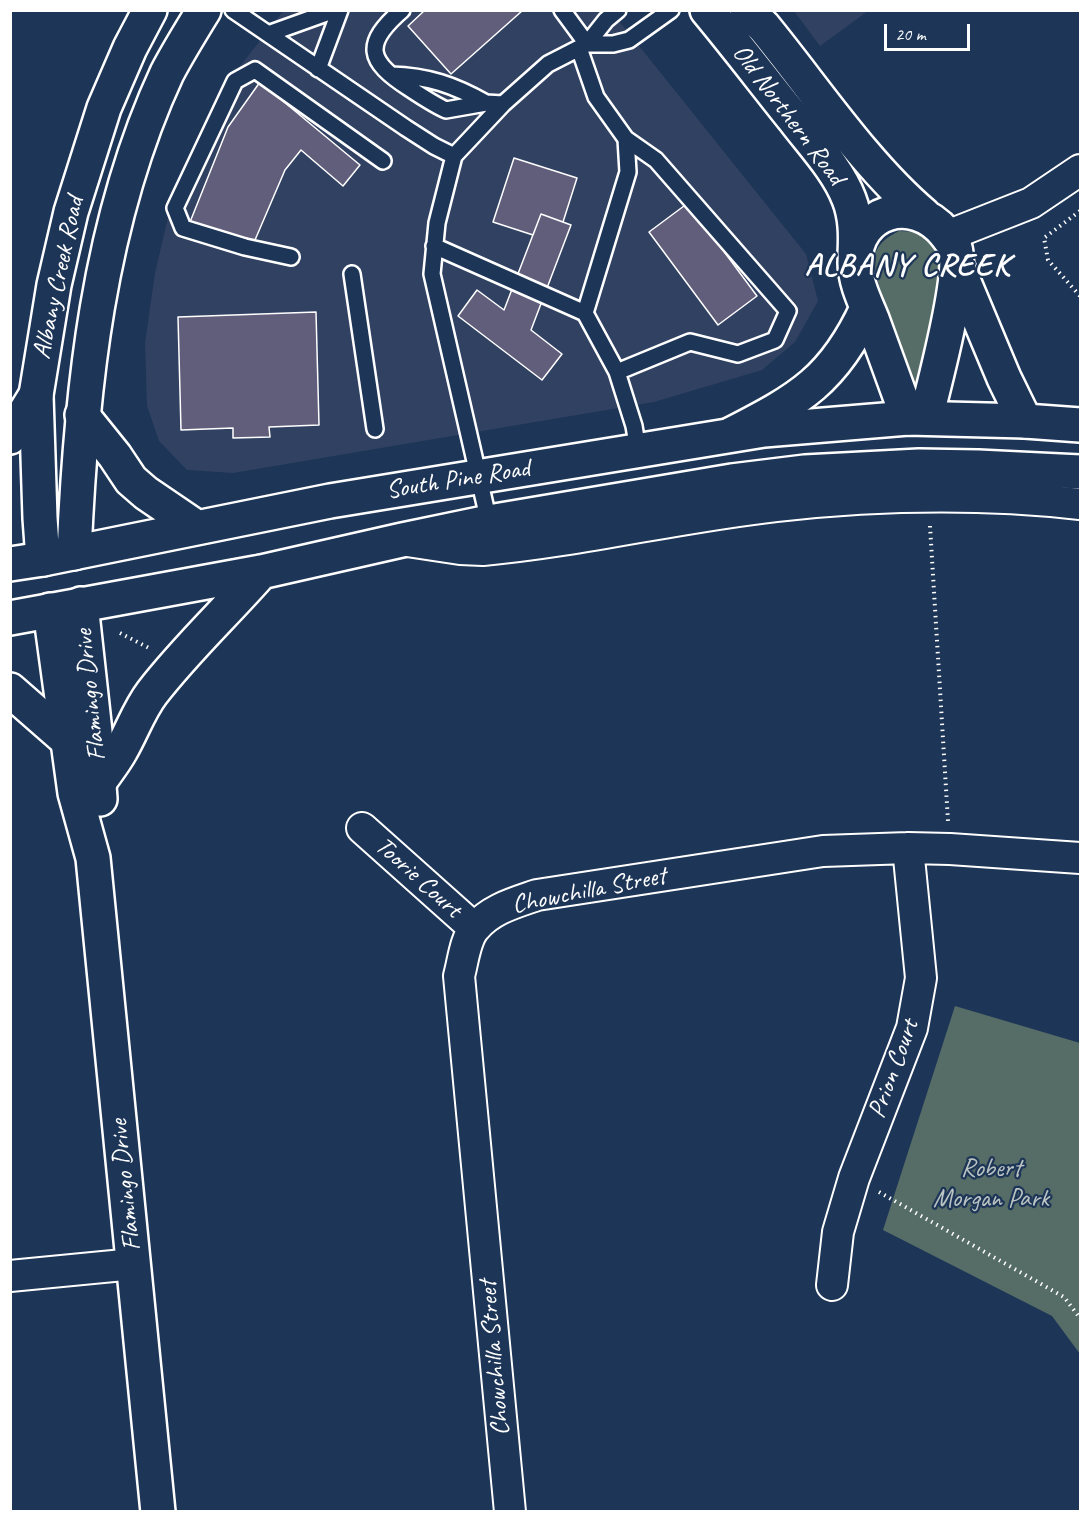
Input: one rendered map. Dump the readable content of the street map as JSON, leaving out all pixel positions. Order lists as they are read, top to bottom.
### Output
{
  "streets": {
    "main road": [
      "Old Northern Road",
      "Albany Creek Road",
      "South Pine Road",
      "Flamingo Drive"
    ],
    "street": ["Toorie Court", "Chowchilla Street", "Prion Court"]
  },
  "crossings": [
    ["Old Northern Road", "South Pine Road"],
    ["Albany Creek Road", "South Pine Road"],
    ["South Pine Road", "Flamingo Drive"],
    ["Toorie Court", "Chowchilla Street"],
    ["Chowchilla Street", "Prion Court"]
  ],
  "districts": ["ALBANY CREEK"],
  "parks": ["Robert Morgan Park"],
  "scale_bar": "20 m"
}
